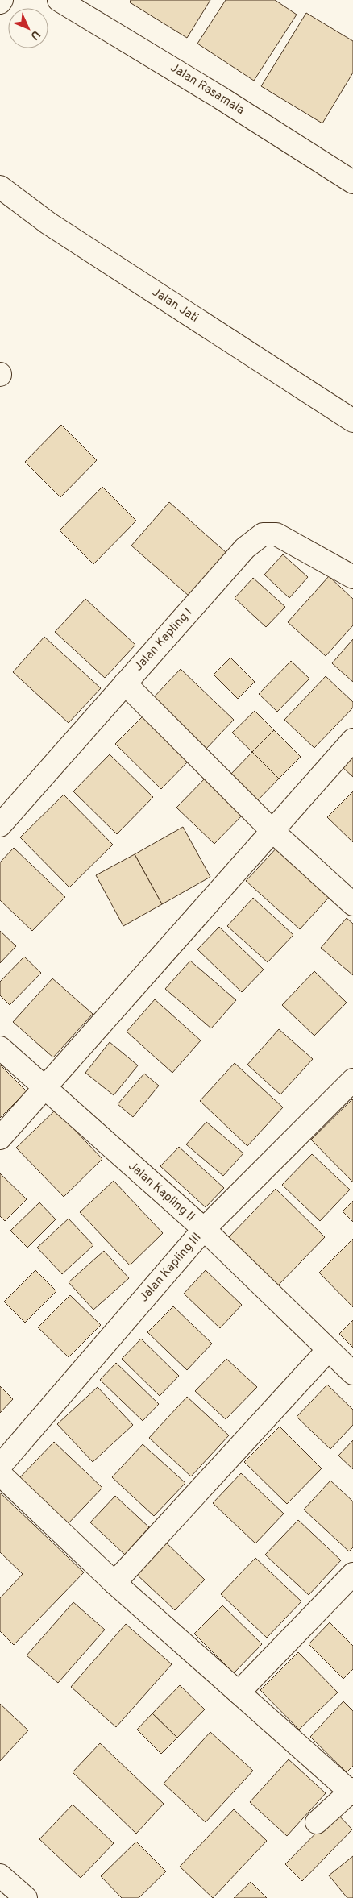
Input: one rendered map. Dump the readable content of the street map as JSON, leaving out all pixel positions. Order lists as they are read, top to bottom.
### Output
{
  "streets": {
    "street": [
      "Jalan Rasamala",
      "Jalan Jati",
      "Jalan Kapling I",
      "Jalan Kapling II",
      "Jalan Kapling III"
    ]
  },
  "crossings": [
    ["Jalan Kapling II", "Jalan Kapling III"]
  ],
  "north": "bottom right"
}
